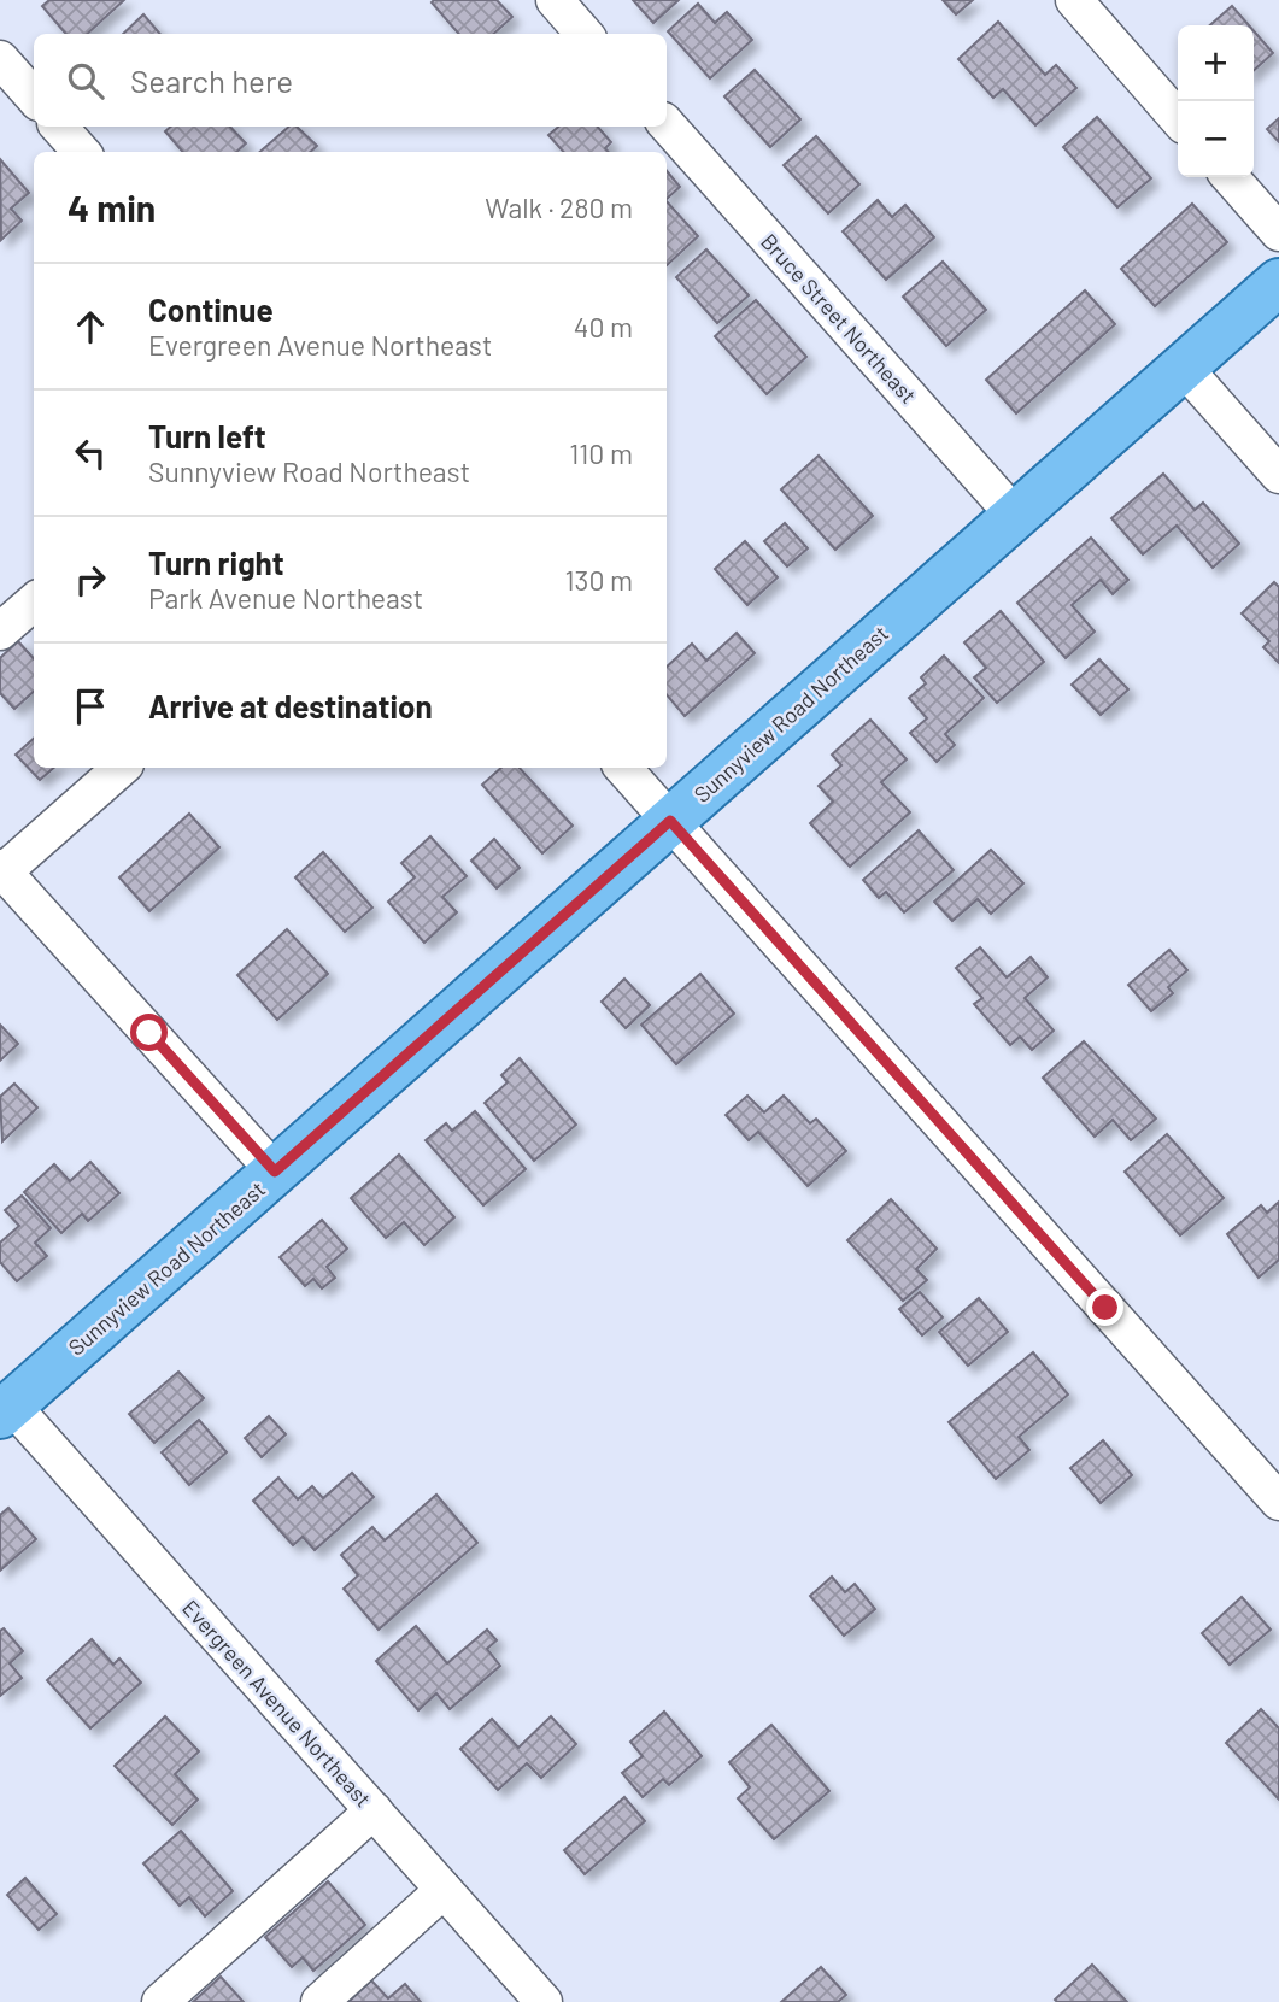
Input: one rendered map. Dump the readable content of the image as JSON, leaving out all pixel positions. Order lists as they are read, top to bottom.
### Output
{
  "streets": {
    "main road": ["Sunnyview Road Northeast"],
    "street": ["Bruce Street Northeast", "Evergreen Avenue Northeast"]
  },
  "crossings": [
    ["Bruce Street Northeast", "Sunnyview Road Northeast"],
    ["Sunnyview Road Northeast", "Evergreen Avenue Northeast"]
  ],
  "page": {
    "map_buttons": ["+", "−"],
    "search": "Search here",
    "heading": ["4 min", "Walk · 280 m"],
    "list": [
      ["Continue", "Evergreen Avenue Northeast", "40 m"],
      ["Turn left", "Sunnyview Road Northeast", "110 m"],
      ["Turn right", "Park Avenue Northeast", "130 m"],
      "Arrive at destination"
    ]
  }
}
